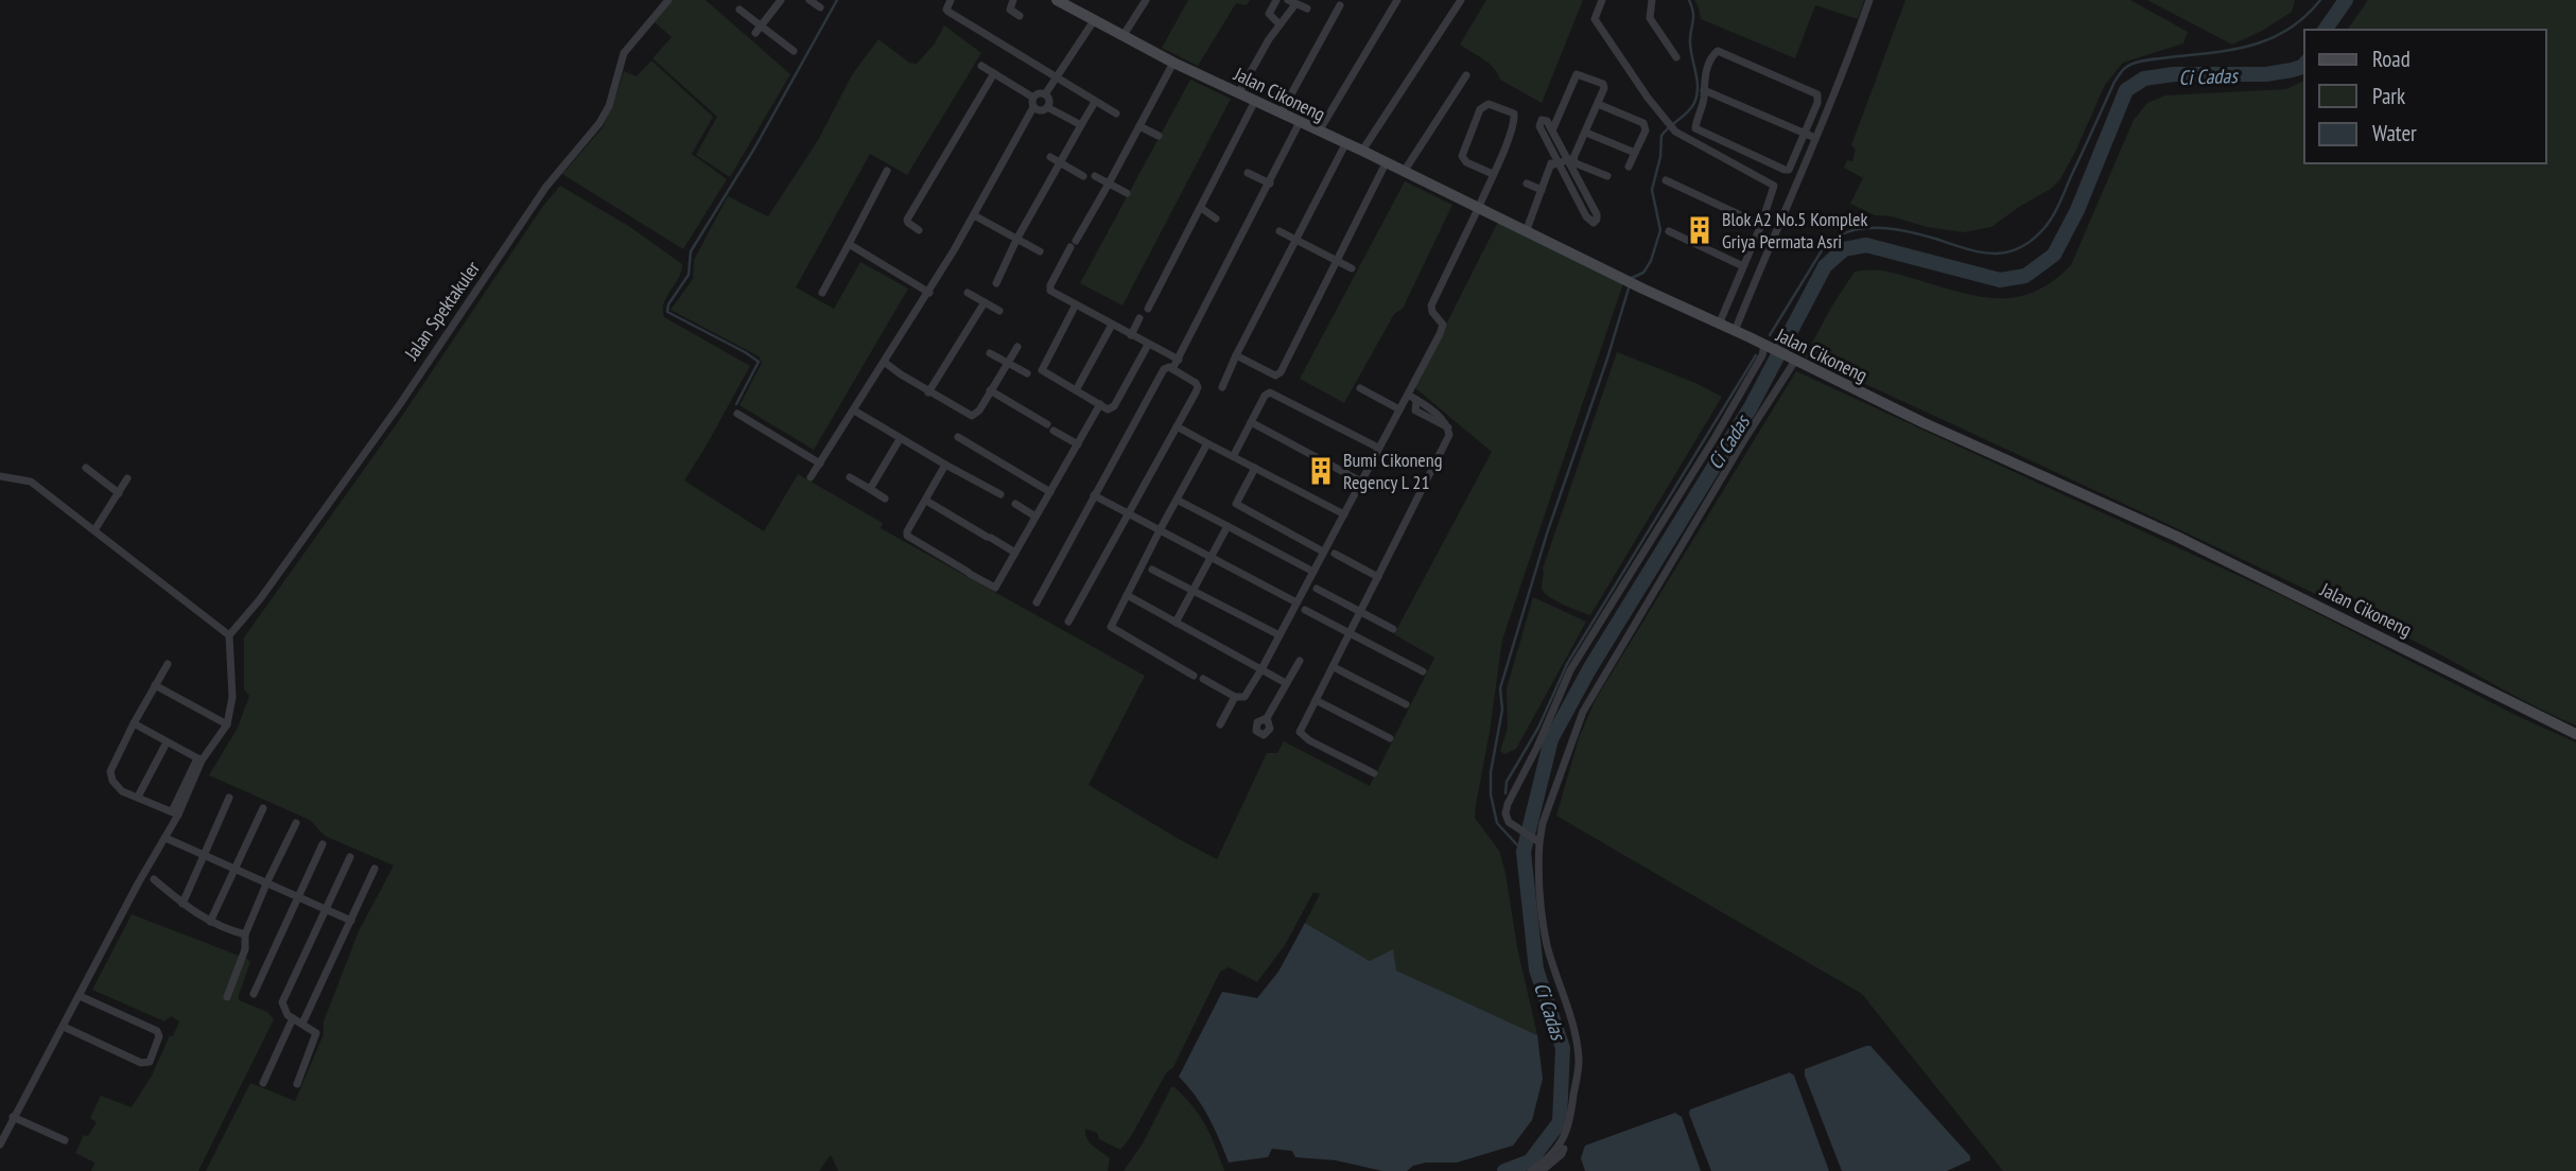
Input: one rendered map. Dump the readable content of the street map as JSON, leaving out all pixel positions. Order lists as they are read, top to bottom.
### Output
{
  "streets": {
    "street": ["Jalan Cikoneng", "Jalan Spektakuler"]
  },
  "water": ["Ci Cadas"],
  "places": {
    "building": ["Blok A2 No.5 Komplek Griya Permata Asri", "Bumi Cikoneng Regency L 21"]
  },
  "legend": ["Road", "Park", "Water"]
}
